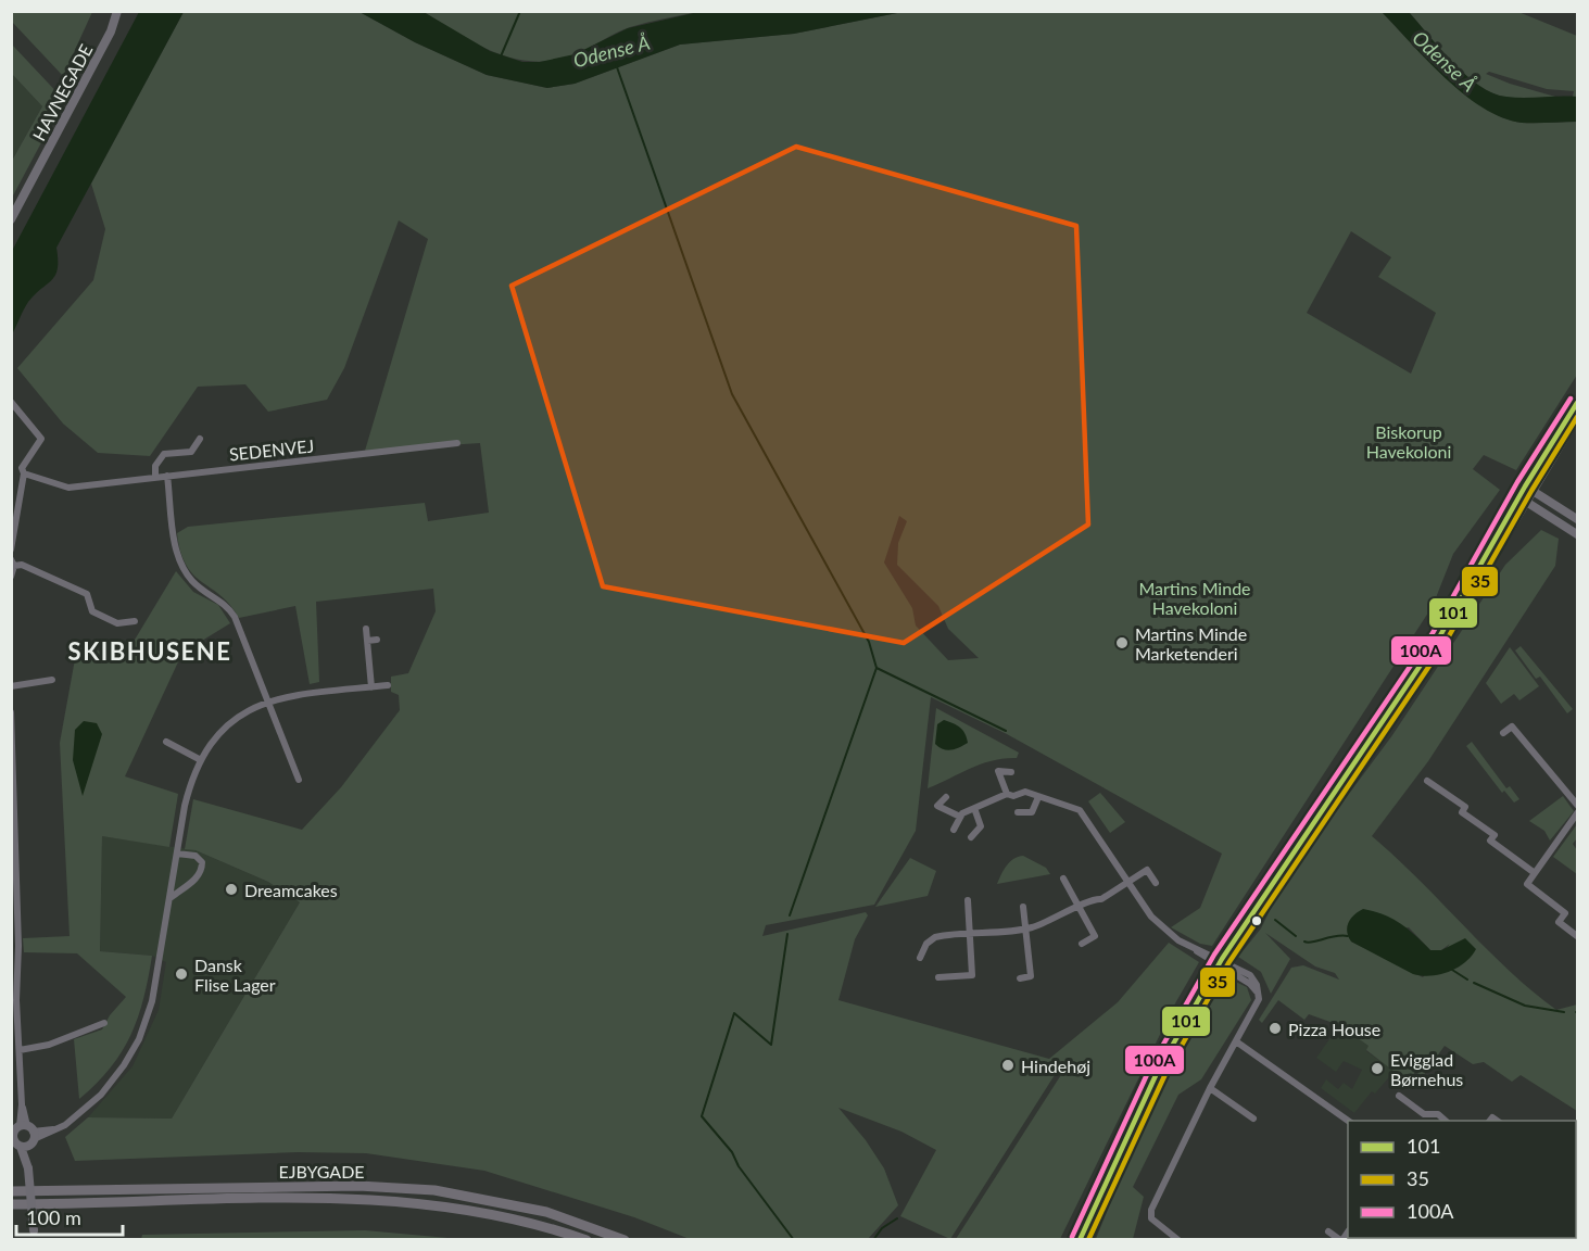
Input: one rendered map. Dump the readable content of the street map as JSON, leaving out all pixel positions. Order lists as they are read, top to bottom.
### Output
{
  "streets": {
    "main road": ["EJBYGADE"],
    "street": ["HAVNEGADE", "SEDENVEJ"]
  },
  "districts": ["SKIBHUSENE"],
  "water": ["Odense Å"],
  "parks": ["Biskorup Havekoloni", "Martins Minde Havekoloni"],
  "places": [
    "Martins Minde Marketenderi",
    "Dreamcakes",
    "Dansk Flise Lager",
    "Pizza House",
    "Hindehøj",
    "Evigglad Børnehus"
  ],
  "lines": ["transit line 100A", "transit line 101", "transit line 35"],
  "legend": ["101", "35", "100A"],
  "scale_bar": "100 m"
}
